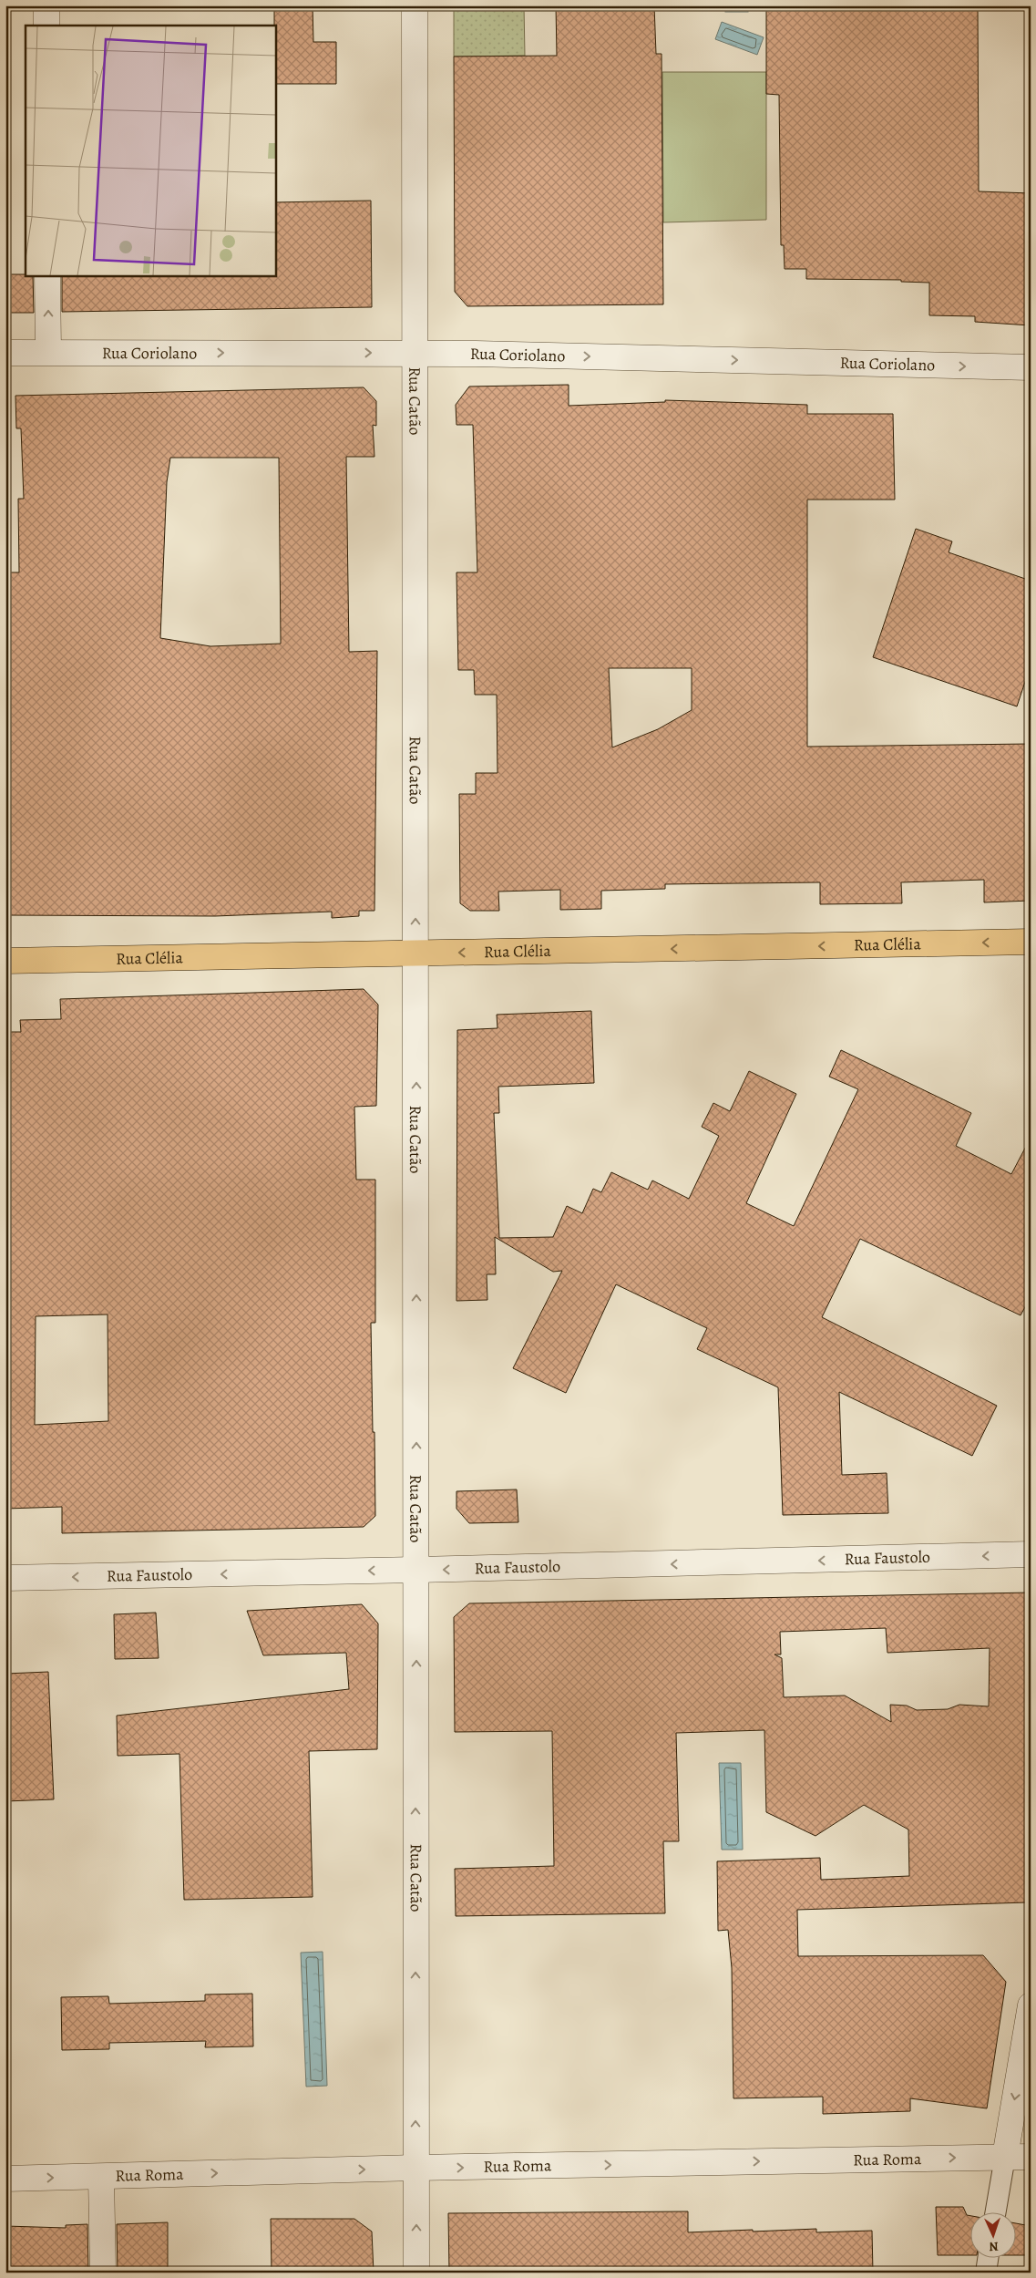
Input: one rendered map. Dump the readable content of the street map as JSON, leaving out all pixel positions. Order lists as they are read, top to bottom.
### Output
{
  "streets": {
    "main road": ["Rua Clélia"],
    "street": [
      "Rua Coriolano",
      "Rua Catão",
      "Rua Faustolo",
      "Rua Roma"
    ]
  },
  "crossings": [
    ["Rua Coriolano", "Rua Catão"],
    ["Rua Catão", "Rua Clélia"],
    ["Rua Catão", "Rua Faustolo"],
    ["Rua Catão", "Rua Roma"]
  ],
  "one_way": [
    "Rua Coriolano",
    "Rua Catão",
    "Rua Clélia",
    "Rua Faustolo",
    "Rua Roma"
  ],
  "north": "bottom"
}
